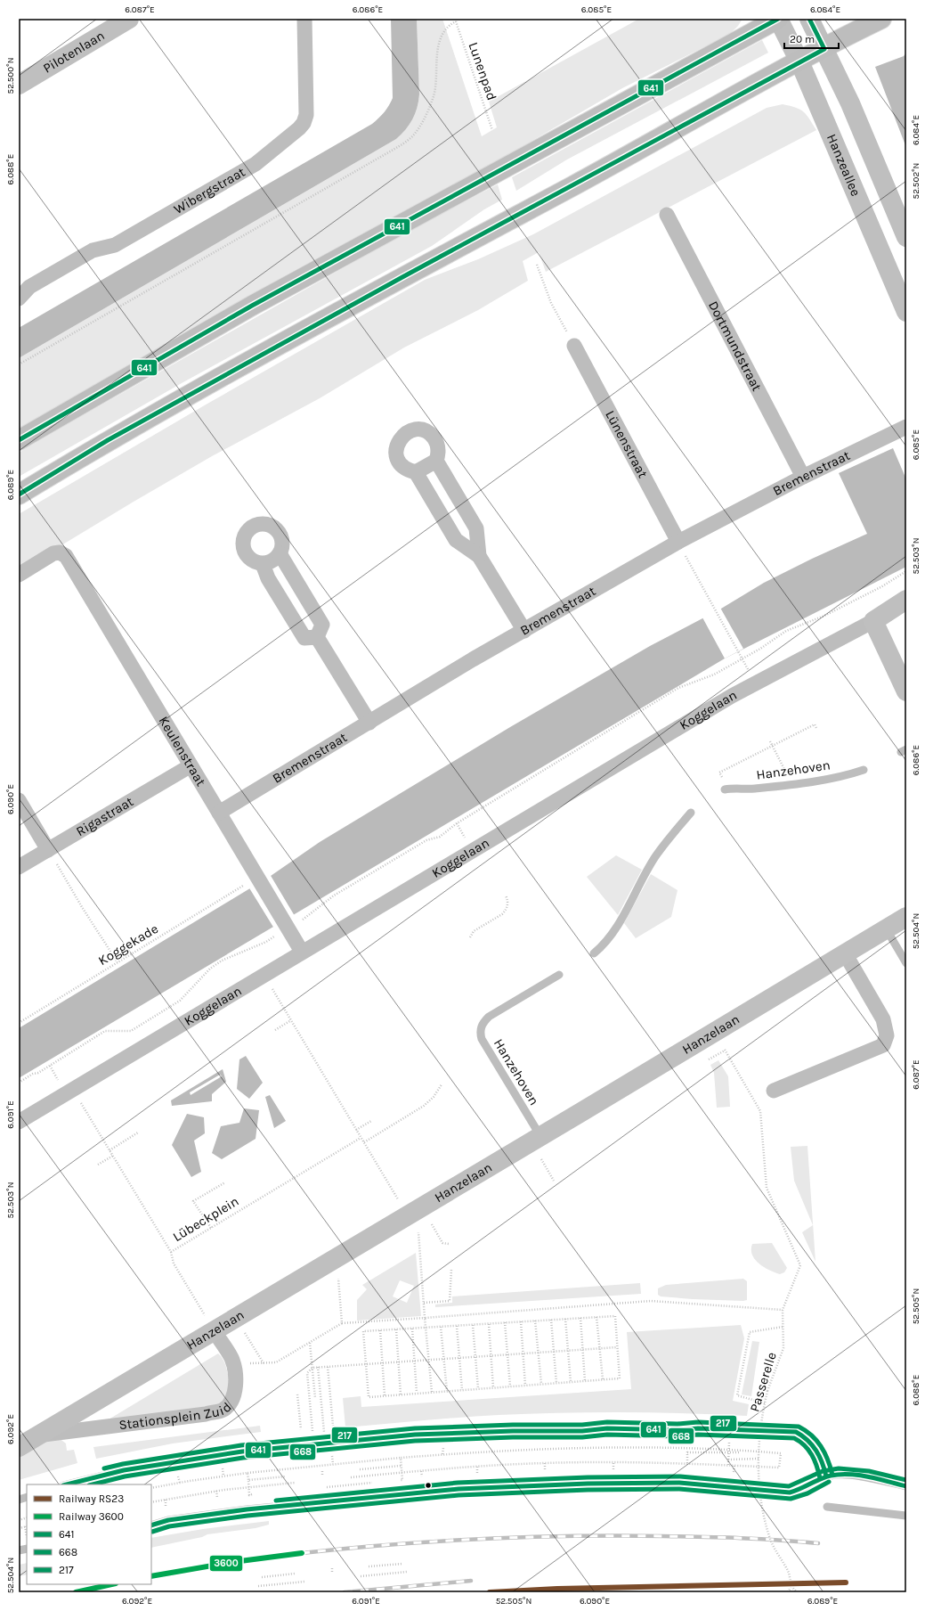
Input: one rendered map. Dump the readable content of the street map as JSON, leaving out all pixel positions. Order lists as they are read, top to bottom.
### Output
{
  "streets": {
    "street": [
      "Pilotenlaan",
      "Hanzeallee",
      "Wibergstraat",
      "Dortmundstraat",
      "Lünenstraat",
      "Bremenstraat",
      "Koggelaan",
      "Keulenstraat",
      "Rigastraat",
      "Hanzelaan",
      "Stationsplein Zuid"
    ],
    "lane": ["Hanzehoven"],
    "path": [
      "Lunenpad",
      "Koggekade",
      "Lübeckplein",
      "Passerelle"
    ]
  },
  "crossings": [
    ["Dortmundstraat", "Bremenstraat"],
    ["Lünenstraat", "Bremenstraat"],
    ["Bremenstraat", "Keulenstraat"],
    ["Koggelaan", "Keulenstraat"],
    ["Koggelaan", "Lübeckplein"],
    ["Keulenstraat", "Rigastraat"],
    ["Keulenstraat", "Koggekade"],
    ["Hanzehoven", "Hanzelaan"],
    ["Hanzelaan", "Stationsplein Zuid"]
  ],
  "lines": [
    "transit line 641",
    "transit line 217",
    "transit line 668",
    "rail line 3600",
    "rail line RS23"
  ],
  "legend": [
    "Railway RS23",
    "Railway 3600",
    "641",
    "668",
    "217"
  ],
  "scale_bar": "20 m",
  "coordinates": [
    "6.087°E",
    "6.086°E",
    "6.085°E",
    "6.084°E",
    "52.500°N",
    "6.088°E",
    "52.502°N",
    "6.089°E",
    "52.503°N",
    "6.090°E",
    "52.504°N",
    "6.091°E",
    "52.505°N",
    "6.092°E"
  ]
}
